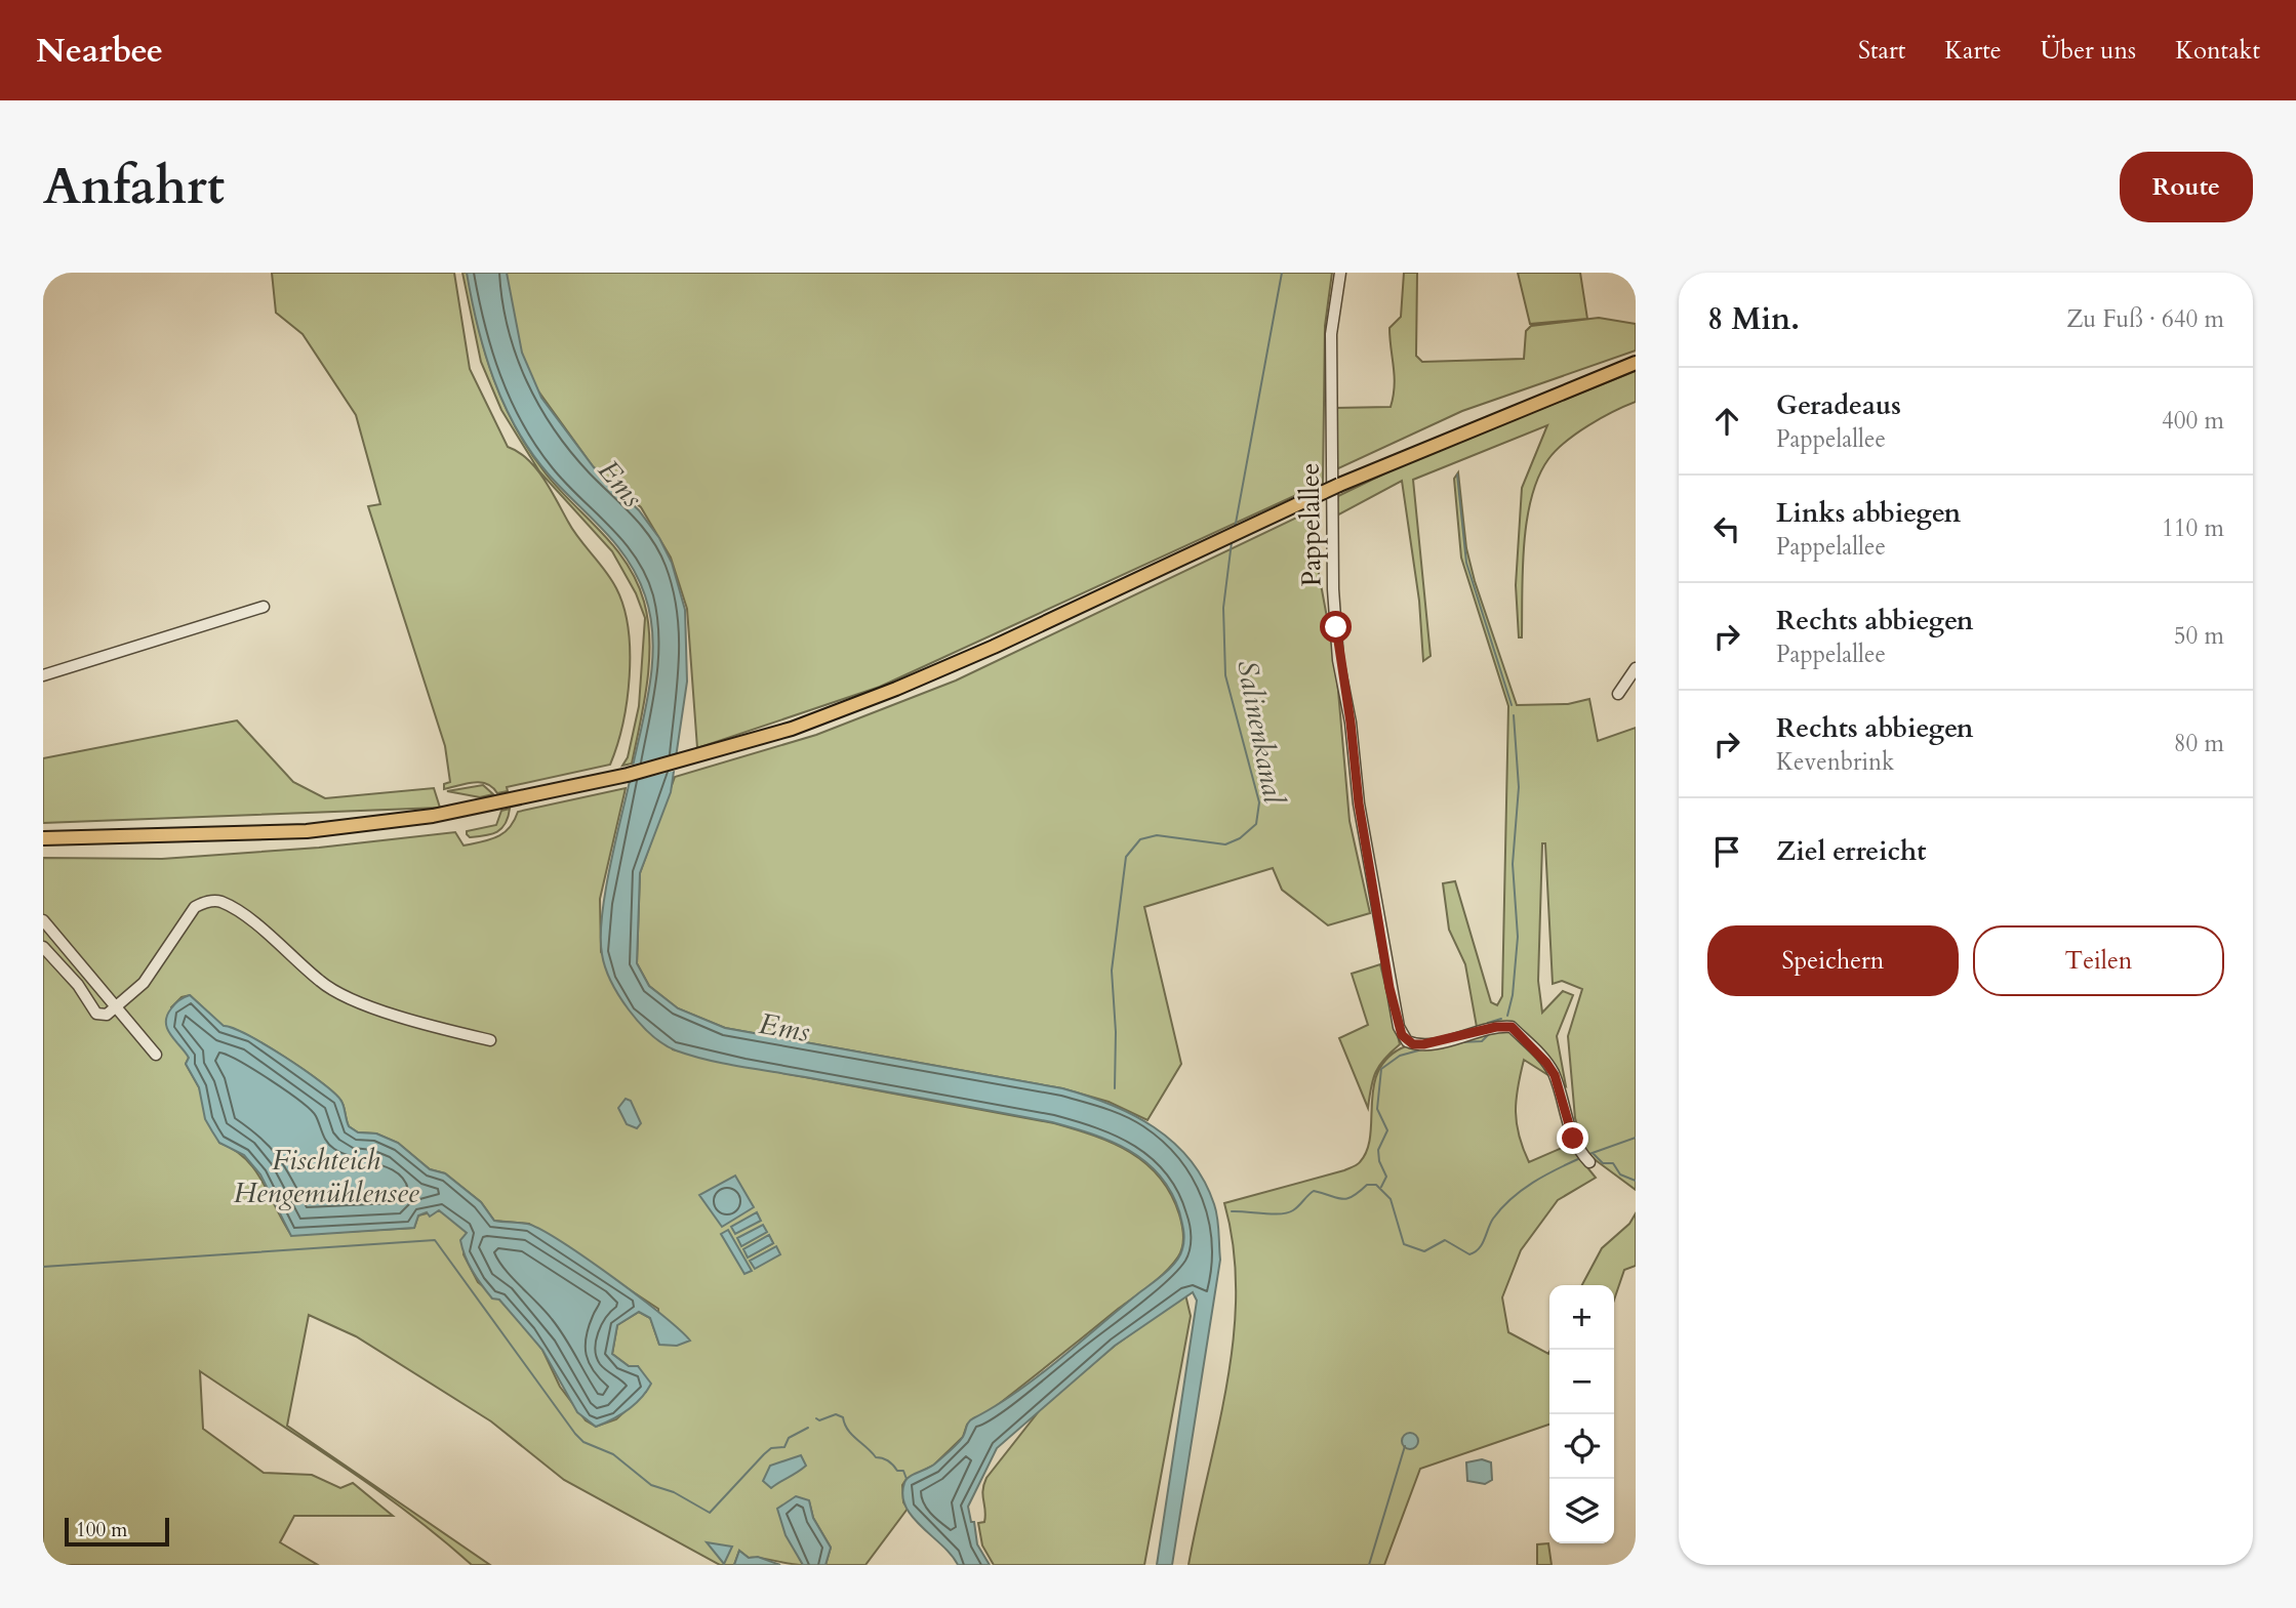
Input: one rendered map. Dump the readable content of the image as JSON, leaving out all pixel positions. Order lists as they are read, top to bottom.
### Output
{
  "streets": {
    "street": ["Pappelallee"]
  },
  "water": ["Ems", "Salinenkanal", "Fischteich Hengemühlensee"],
  "scale_bar": "100 m",
  "page": {
    "header": "Nearbee",
    "nav": [
      "Start",
      "Karte",
      "Über uns",
      "Kontakt"
    ],
    "buttons": [
      "Route",
      ["Speichern", "Teilen"]
    ],
    "title": "Anfahrt",
    "heading": ["8 Min.", "Zu Fuß · 640 m"],
    "list": [
      ["Geradeaus", "Pappelallee", "400 m"],
      ["Links abbiegen", "Pappelallee", "110 m"],
      ["Rechts abbiegen", "Pappelallee", "50 m"],
      ["Rechts abbiegen", "Kevenbrink", "80 m"],
      "Ziel erreicht"
    ],
    "map_buttons": ["+", "−"],
    "scale": "100 m"
  }
}
